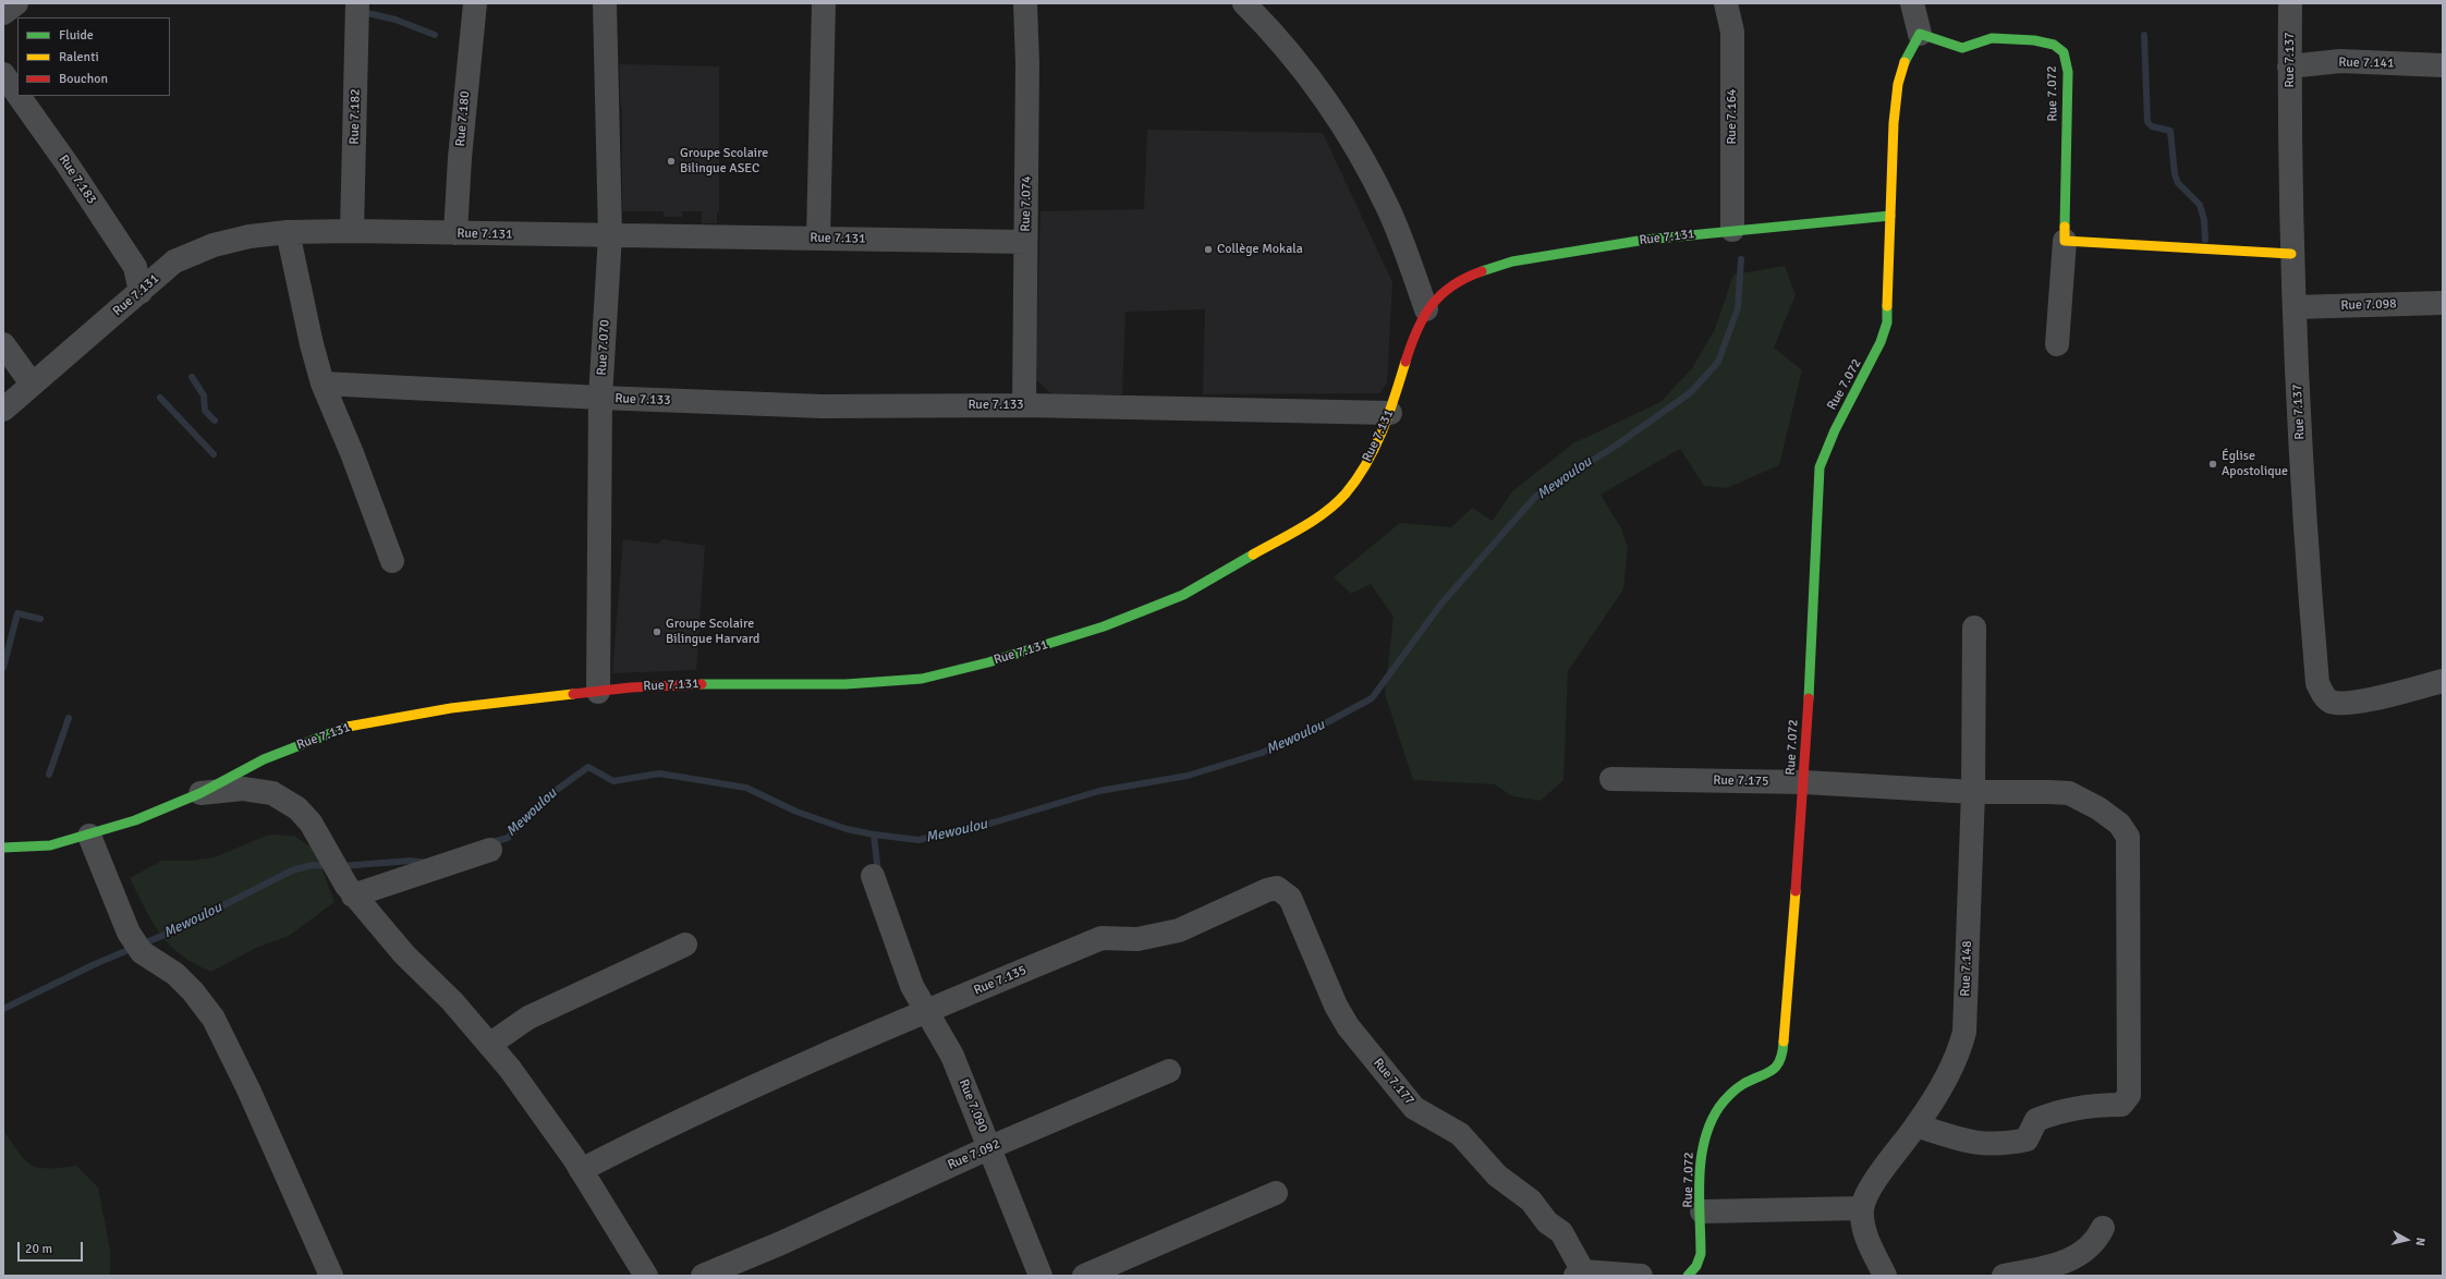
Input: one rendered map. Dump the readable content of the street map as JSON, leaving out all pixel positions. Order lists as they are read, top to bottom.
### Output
{
  "streets": {
    "street": [
      "Rue 7.137",
      "Rue 7.141",
      "Rue 7.072",
      "Rue 7.182",
      "Rue 7.164",
      "Rue 7.180",
      "Rue 7.183",
      "Rue 7.074",
      "Rue 7.131",
      "Rue 7.098",
      "Rue 7.070",
      "Rue 7.133",
      "Rue 7.175",
      "Rue 7.148",
      "Rue 7.135",
      "Rue 7.177",
      "Rue 7.090",
      "Rue 7.092"
    ]
  },
  "crossings": [
    ["Rue 7.137", "Rue 7.141"],
    ["Rue 7.137", "Rue 7.098"],
    ["Rue 7.072", "Rue 7.131"],
    ["Rue 7.072", "Rue 7.175"],
    ["Rue 7.182", "Rue 7.131"],
    ["Rue 7.164", "Rue 7.131"],
    ["Rue 7.180", "Rue 7.131"],
    ["Rue 7.183", "Rue 7.131"],
    ["Rue 7.074", "Rue 7.131"],
    ["Rue 7.074", "Rue 7.133"],
    ["Rue 7.131", "Rue 7.070"],
    ["Rue 7.131", "Rue 7.133"],
    ["Rue 7.070", "Rue 7.133"],
    ["Rue 7.175", "Rue 7.148"],
    ["Rue 7.135", "Rue 7.177"],
    ["Rue 7.135", "Rue 7.090"],
    ["Rue 7.090", "Rue 7.092"]
  ],
  "water": ["Mewoulou"],
  "places": [
    "Groupe Scolaire Bilingue ASEC",
    "Collège Mokala",
    "Église Apostolique",
    "Groupe Scolaire Bilingue Harvard"
  ],
  "legend": ["Fluide", "Ralenti", "Bouchon"],
  "scale_bar": "20 m",
  "north": "right"
}
